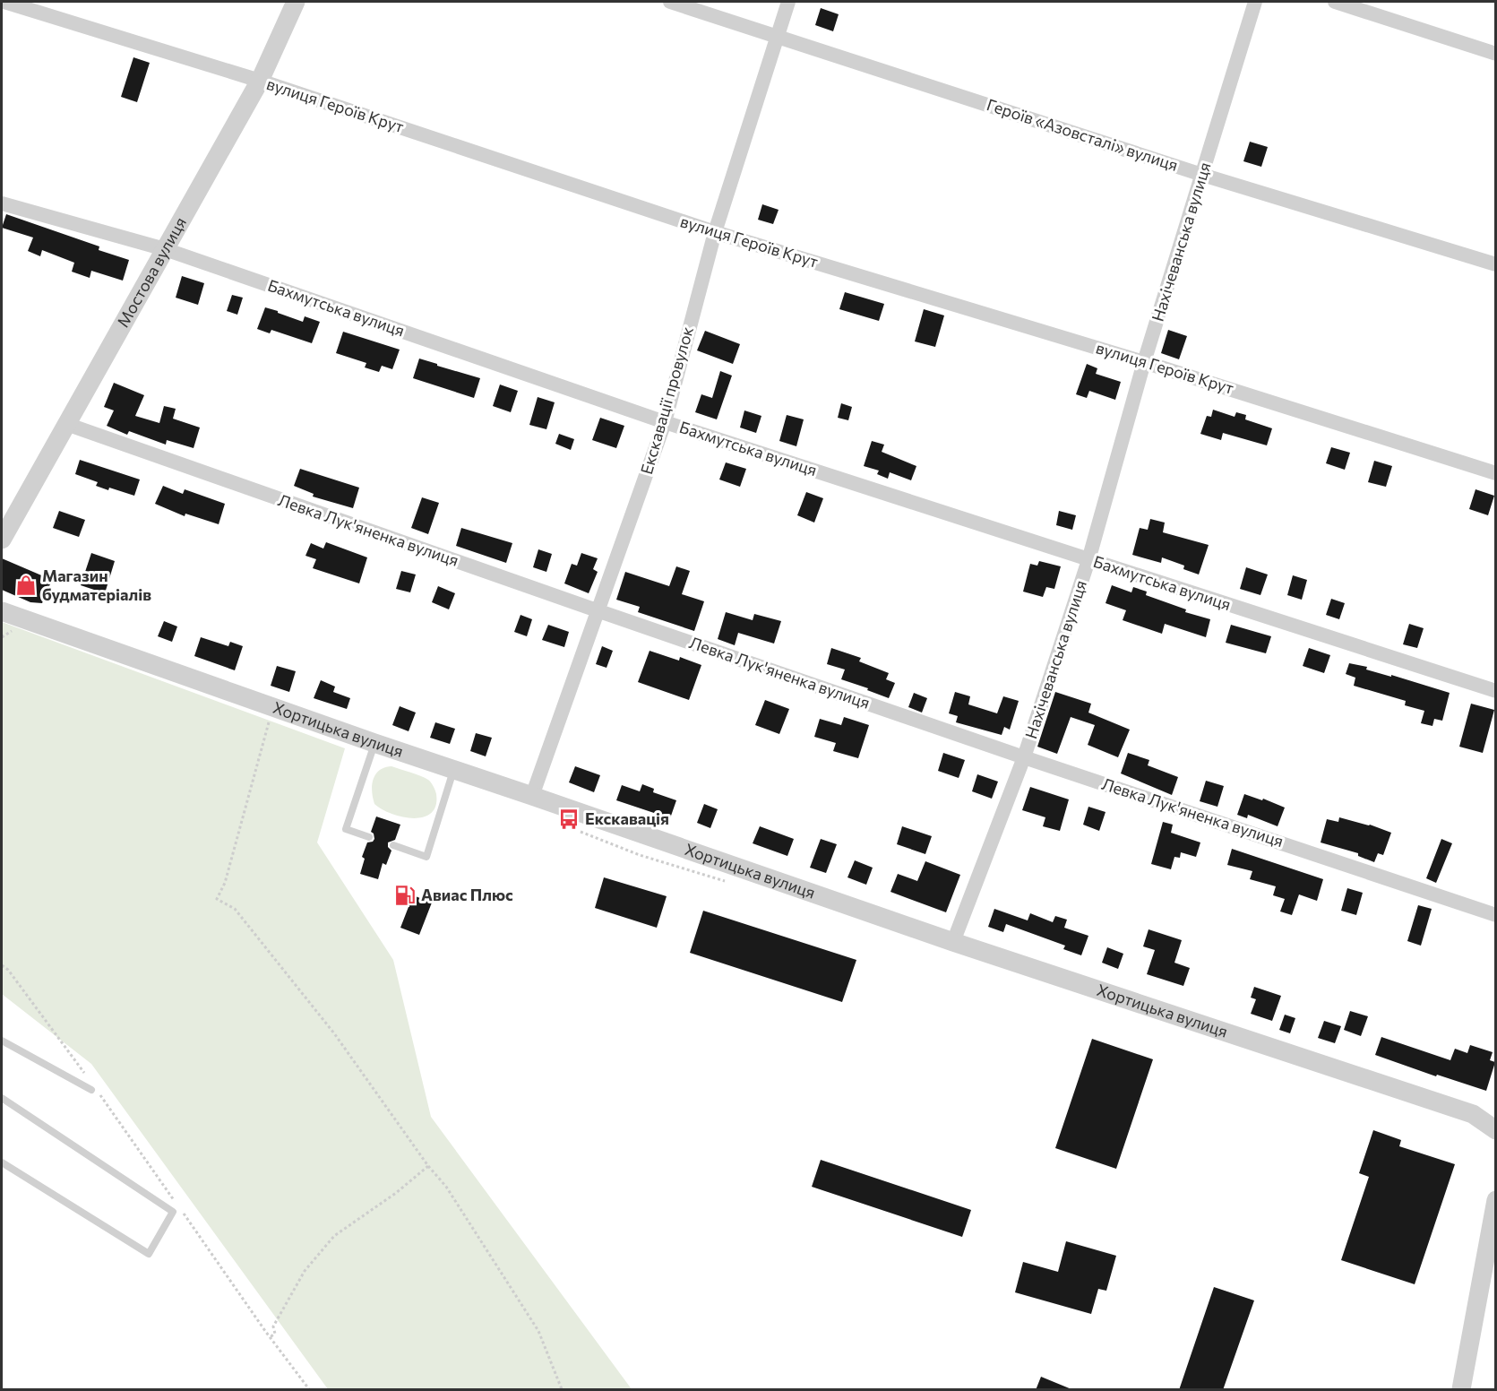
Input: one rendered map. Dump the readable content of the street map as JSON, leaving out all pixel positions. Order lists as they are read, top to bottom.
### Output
{
  "streets": {
    "street": [
      "вулиця Героїв Крут",
      "Героїв «Азовсталі» вулиця",
      "Нахічеванська вулиця",
      "Мостова вулиця",
      "Бахмутська вулиця",
      "Екскавації провулок",
      "Левка Лук'яненка вулиця",
      "Хортицька вулиця"
    ]
  },
  "crossings": [
    ["вулиця Героїв Крут", "Нахічеванська вулиця"],
    ["вулиця Героїв Крут", "Мостова вулиця"],
    ["вулиця Героїв Крут", "Екскавації провулок"],
    ["Героїв «Азовсталі» вулиця", "Нахічеванська вулиця"],
    ["Героїв «Азовсталі» вулиця", "Екскавації провулок"],
    ["Нахічеванська вулиця", "Бахмутська вулиця"],
    ["Нахічеванська вулиця", "Левка Лук'яненка вулиця"],
    ["Нахічеванська вулиця", "Хортицька вулиця"],
    ["Мостова вулиця", "Бахмутська вулиця"],
    ["Мостова вулиця", "Левка Лук'яненка вулиця"],
    ["Бахмутська вулиця", "Екскавації провулок"],
    ["Екскавації провулок", "Левка Лук'яненка вулиця"],
    ["Екскавації провулок", "Хортицька вулиця"]
  ],
  "places": {
    "shop": ["Магазин будматеріалів"],
    "bus stop": ["Екскавація"],
    "fuel station": ["Авиас Плюс"]
  }
}
